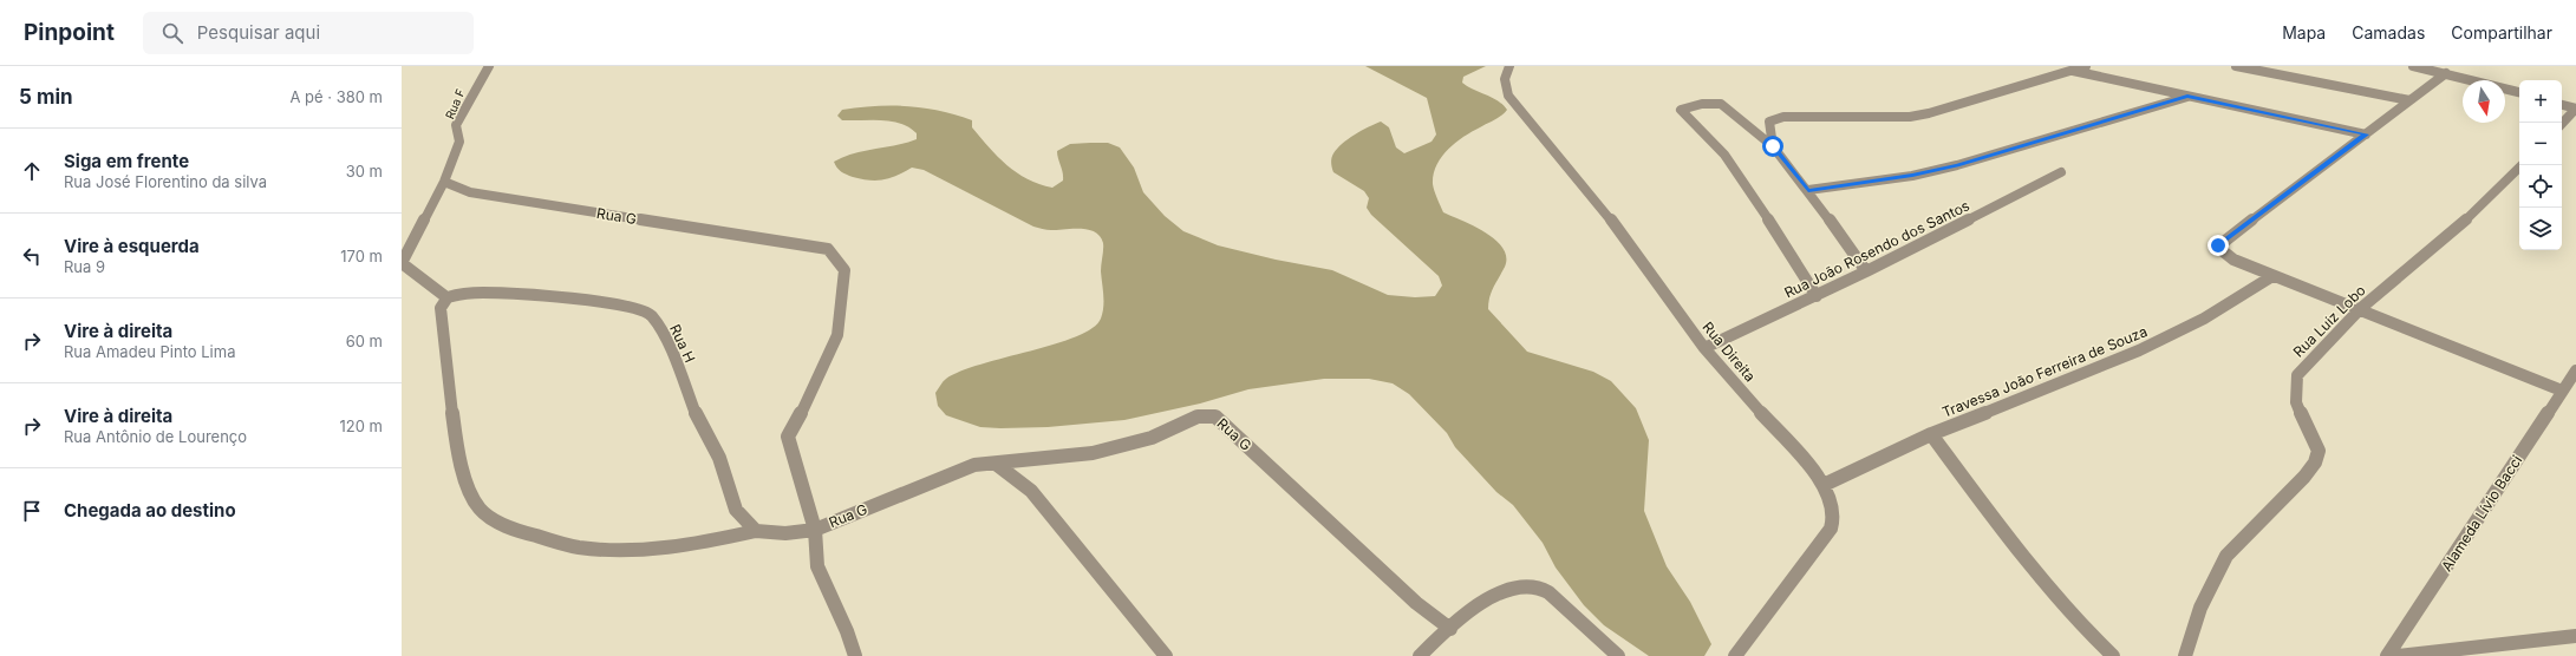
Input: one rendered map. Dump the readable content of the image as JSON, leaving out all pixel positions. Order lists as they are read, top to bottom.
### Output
{
  "streets": {
    "street": [
      "Rua F",
      "Rua G",
      "Rua João Rosendo dos Santos",
      "Rua Luiz Lobo",
      "Rua H",
      "Rua Direita",
      "Travessa João Ferreira de Souza",
      "Alameda Lívio Bacci"
    ]
  },
  "crossings": [
    ["Rua F", "Rua G"],
    ["Rua João Rosendo dos Santos", "Rua Direita"],
    ["Rua Direita", "Travessa João Ferreira de Souza"]
  ],
  "north": "bottom",
  "page": {
    "header": "Pinpoint",
    "search": "Pesquisar aqui",
    "nav": ["Mapa", "Camadas", "Compartilhar"],
    "heading": ["5 min", "A pé · 380 m"],
    "map_buttons": ["+", "−"],
    "list": [
      ["Siga em frente", "Rua José Florentino da silva", "30 m"],
      ["Vire à esquerda", "Rua 9", "170 m"],
      ["Vire à direita", "Rua Amadeu Pinto Lima", "60 m"],
      ["Vire à direita", "Rua Antônio de Lourenço", "120 m"],
      "Chegada ao destino"
    ]
  }
}
